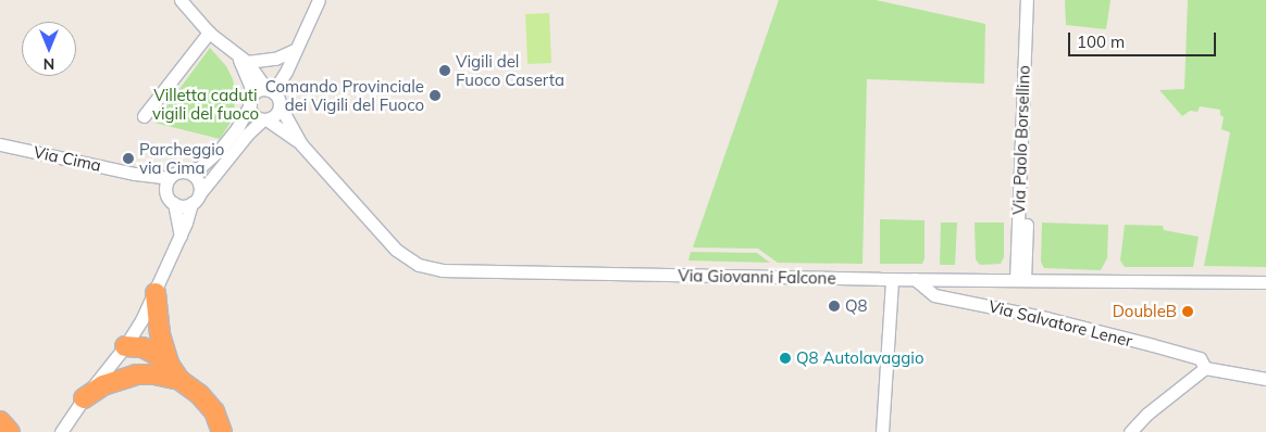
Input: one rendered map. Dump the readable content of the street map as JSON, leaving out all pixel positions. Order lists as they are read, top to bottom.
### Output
{
  "streets": {
    "street": [
      "Via Paolo Borsellino",
      "Via Cima",
      "Via Giovanni Falcone",
      "Via Salvatore Lener"
    ]
  },
  "crossings": [
    ["Via Paolo Borsellino", "Via Giovanni Falcone"],
    ["Via Giovanni Falcone", "Via Salvatore Lener"]
  ],
  "parks": ["Villetta caduti vigili del fuoco"],
  "places": [
    "Vigili del Fuoco Caserta",
    "Comando Provinciale dei Vigili del Fuoco",
    "Parcheggio via Cima",
    "Q8",
    "DoubleB",
    "Q8 Autolavaggio"
  ],
  "scale_bar": "100 m",
  "north": "bottom"
}
